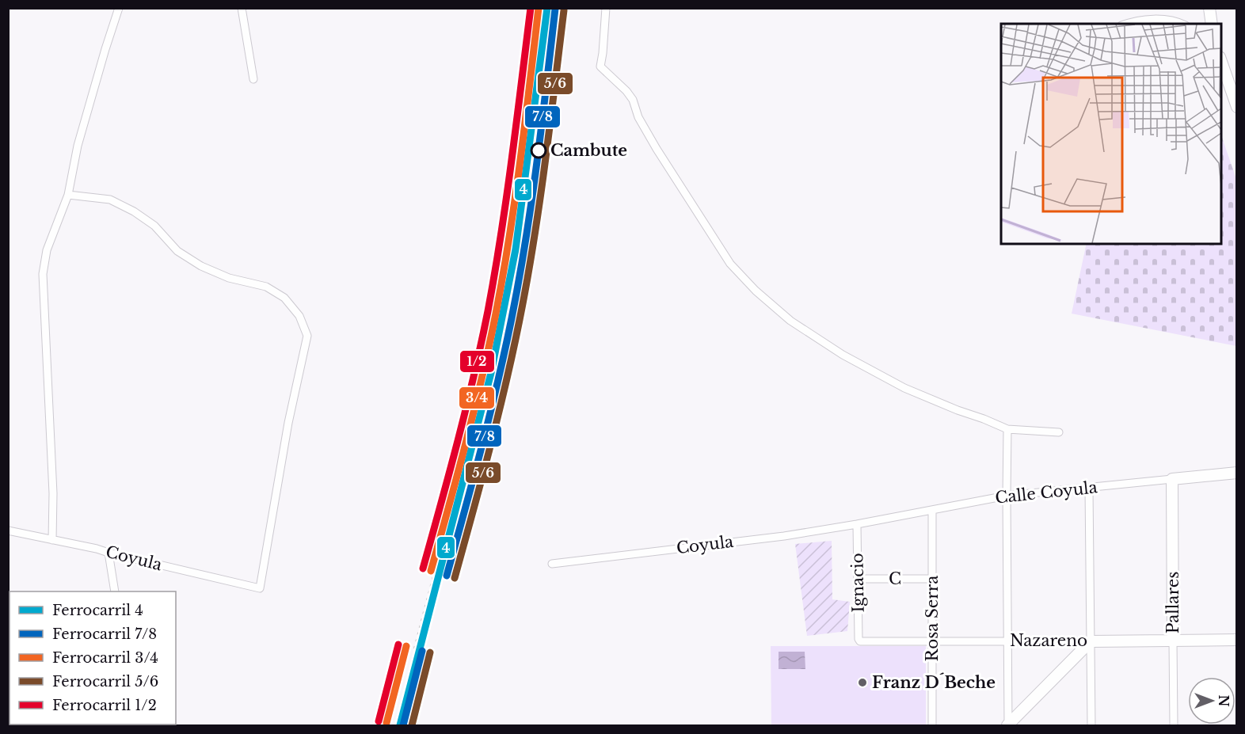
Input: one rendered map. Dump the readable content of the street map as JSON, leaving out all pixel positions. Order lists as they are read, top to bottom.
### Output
{
  "streets": {
    "street": [
      "Calle Coyula",
      "Coyula",
      "C",
      "Ignacio",
      "Pallares",
      "Rosa Serra",
      "Nazareno"
    ]
  },
  "crossings": [
    ["Calle Coyula", "Coyula"],
    ["Calle Coyula", "Ignacio"],
    ["Calle Coyula", "Pallares"],
    ["Calle Coyula", "Rosa Serra"],
    ["Coyula", "Ignacio"],
    ["C", "Ignacio"],
    ["C", "Rosa Serra"],
    ["Ignacio", "Nazareno"],
    ["Pallares", "Nazareno"],
    ["Rosa Serra", "Nazareno"]
  ],
  "places": ["Cambute", "Franz D´Beche"],
  "lines": [
    "rail line 4",
    "rail line 3/4",
    "rail line 1/2",
    "rail line 7/8",
    "rail line 5/6"
  ],
  "legend": [
    "Ferrocarril 4",
    "Ferrocarril 7/8",
    "Ferrocarril 3/4",
    "Ferrocarril 5/6",
    "Ferrocarril 1/2"
  ],
  "north": "right"
}
